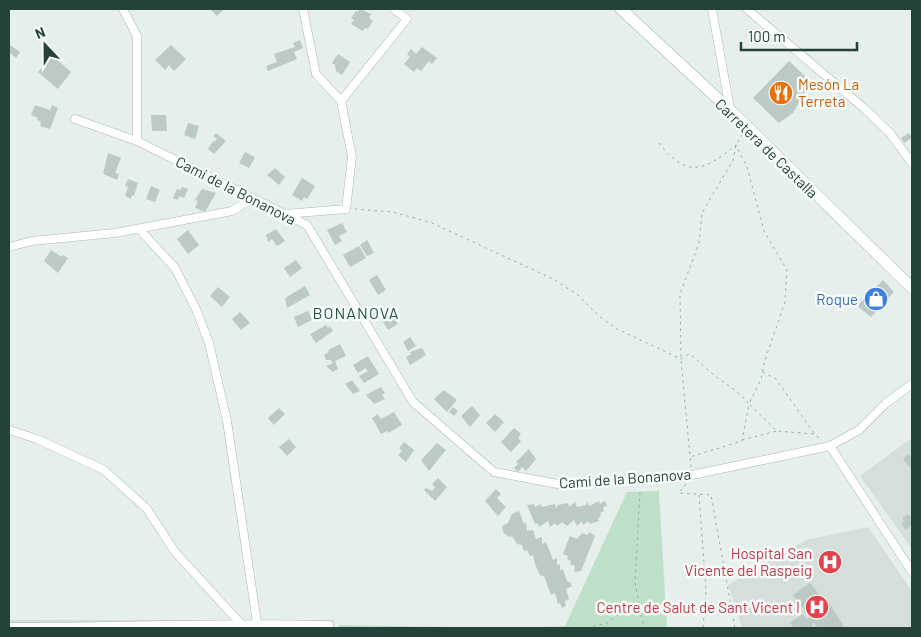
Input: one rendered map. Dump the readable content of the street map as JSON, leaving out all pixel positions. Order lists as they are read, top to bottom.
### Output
{
  "streets": {
    "main road": ["Carretera de Castalla"],
    "street": ["Camí de la Bonanova"]
  },
  "districts": ["BONANOVA"],
  "places": {
    "restaurant": ["Mesón La Terreta"],
    "shop": ["Roque"],
    "hospital": ["Hospital San Vicente del Raspeig", "Centre de Salut de Sant Vicent I"]
  },
  "scale_bar": "100 m",
  "north": "top"
}
